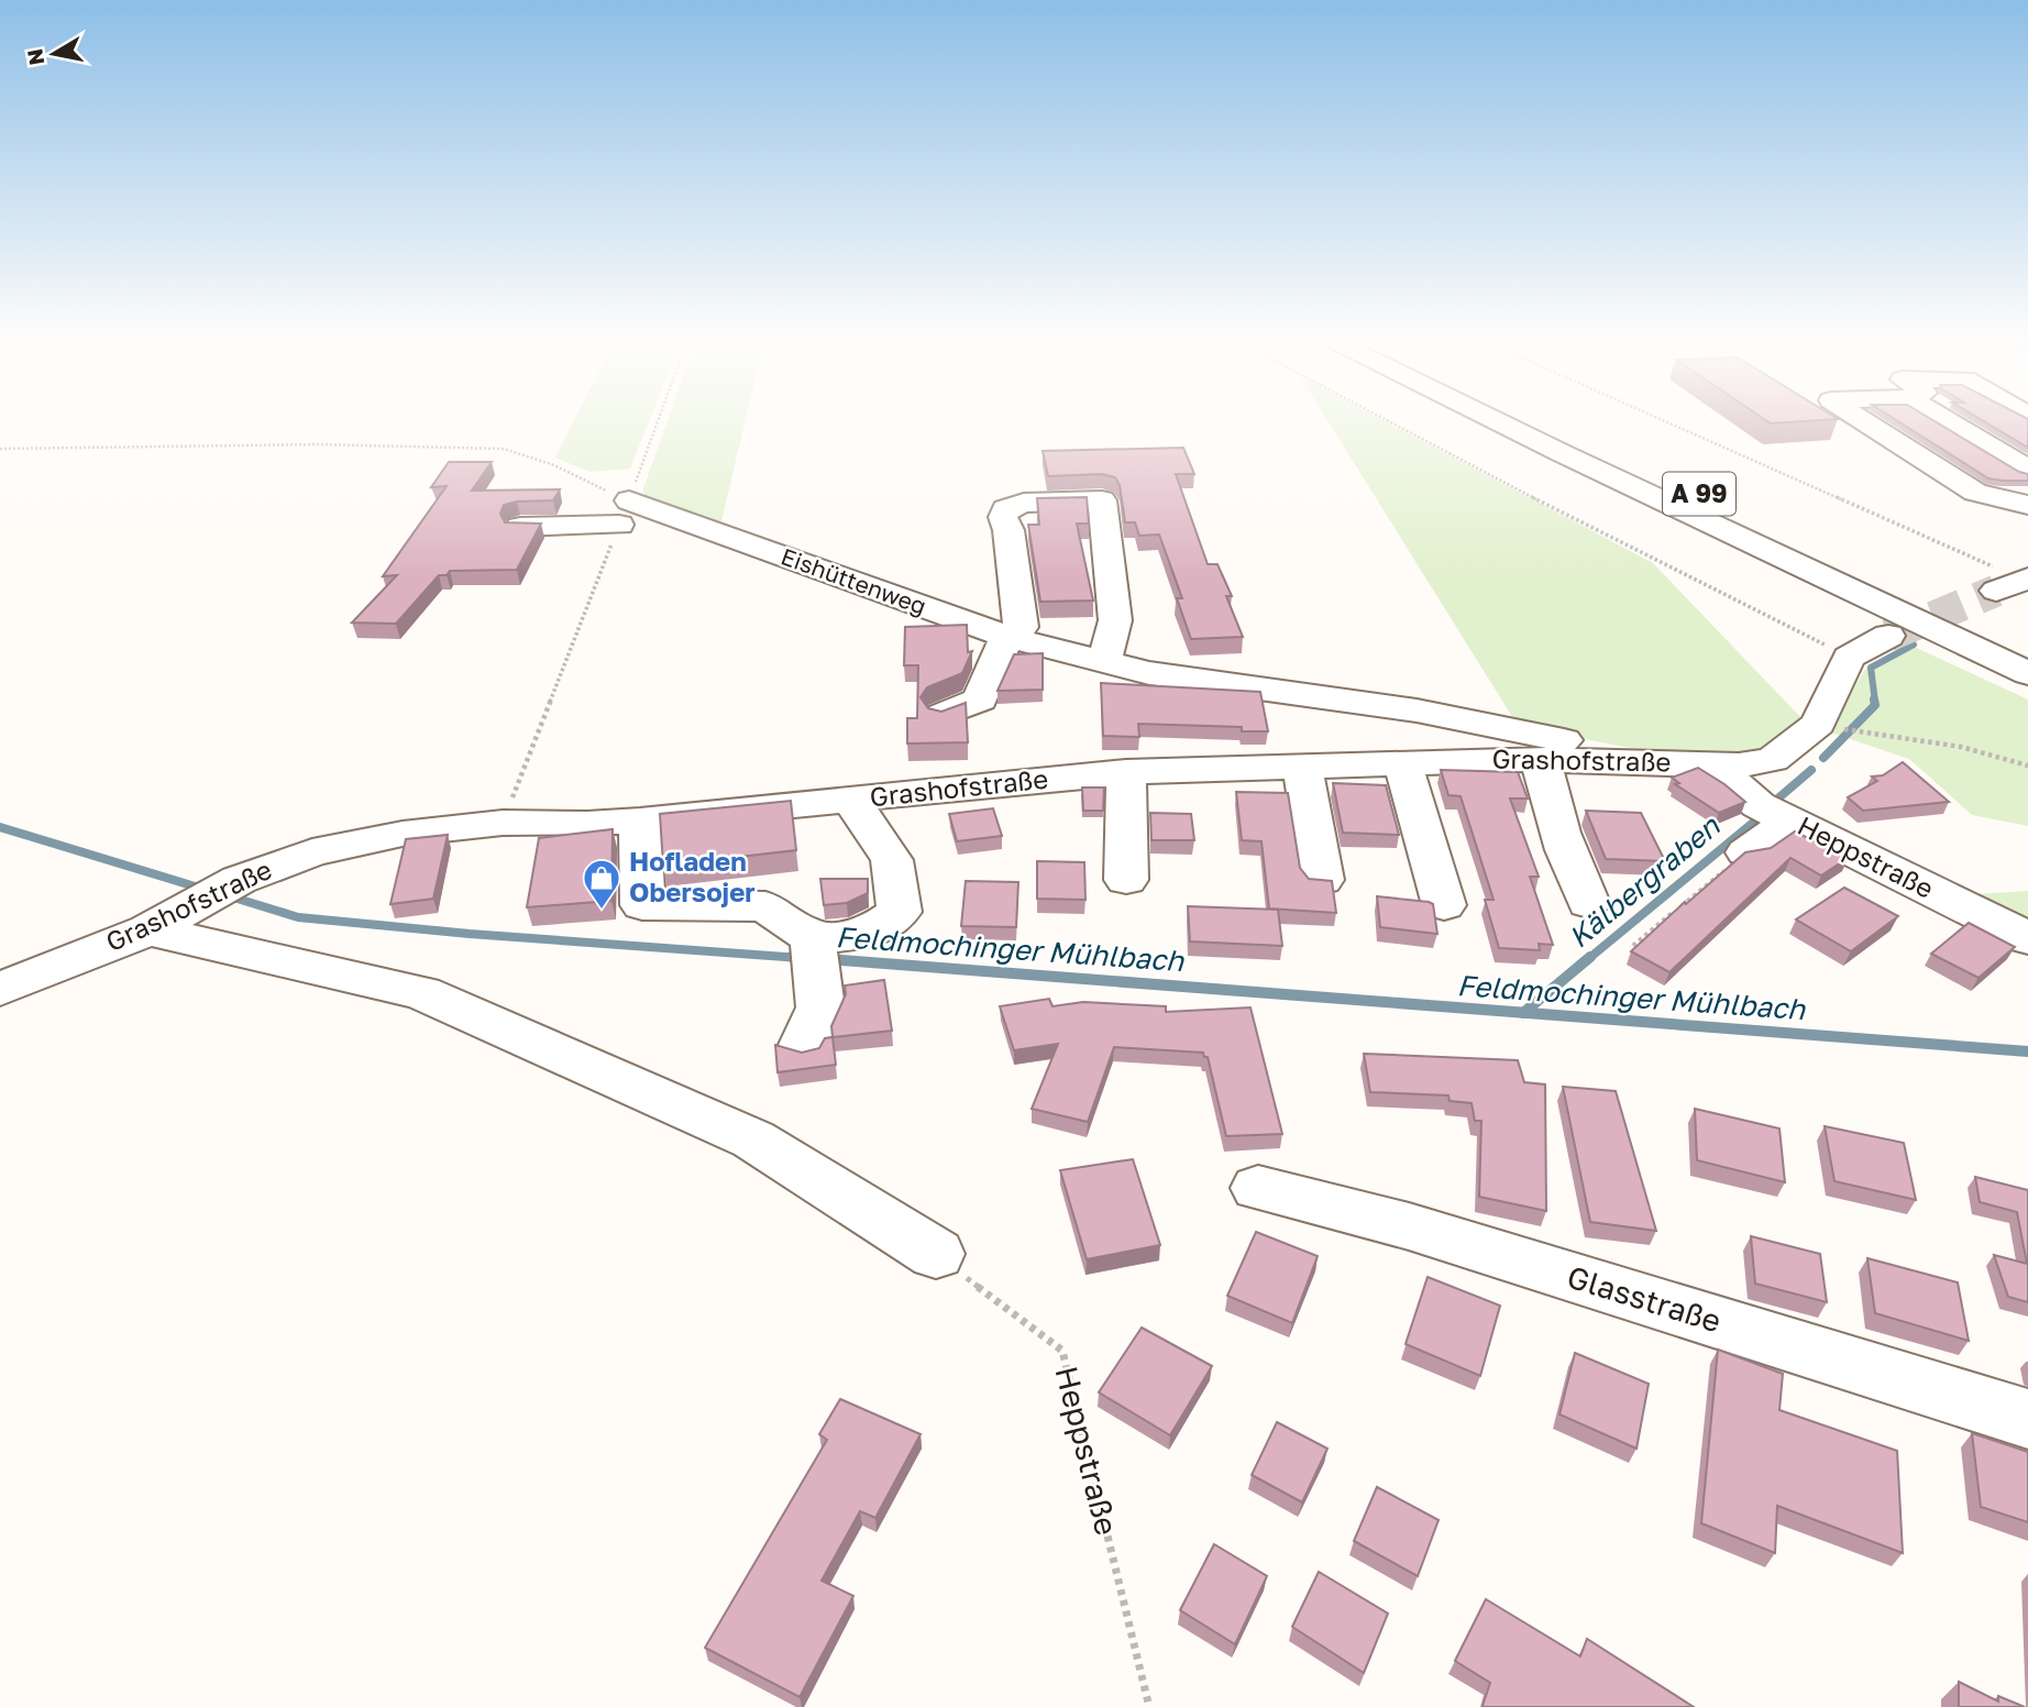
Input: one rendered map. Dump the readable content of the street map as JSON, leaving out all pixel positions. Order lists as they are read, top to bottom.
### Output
{
  "streets": {
    "main road": [
      "A 99",
      "Eishüttenweg",
      "Grashofstraße",
      "Heppstraße",
      "Glasstraße"
    ]
  },
  "crossings": [
    ["Eishüttenweg", "Grashofstraße"],
    ["Eishüttenweg", "Heppstraße"],
    ["Grashofstraße", "Heppstraße"]
  ],
  "water": ["Kälbergraben", "Feldmochinger Mühlbach"],
  "places": {
    "shop": ["Hofladen Obersojer"]
  },
  "north": "left"
}
